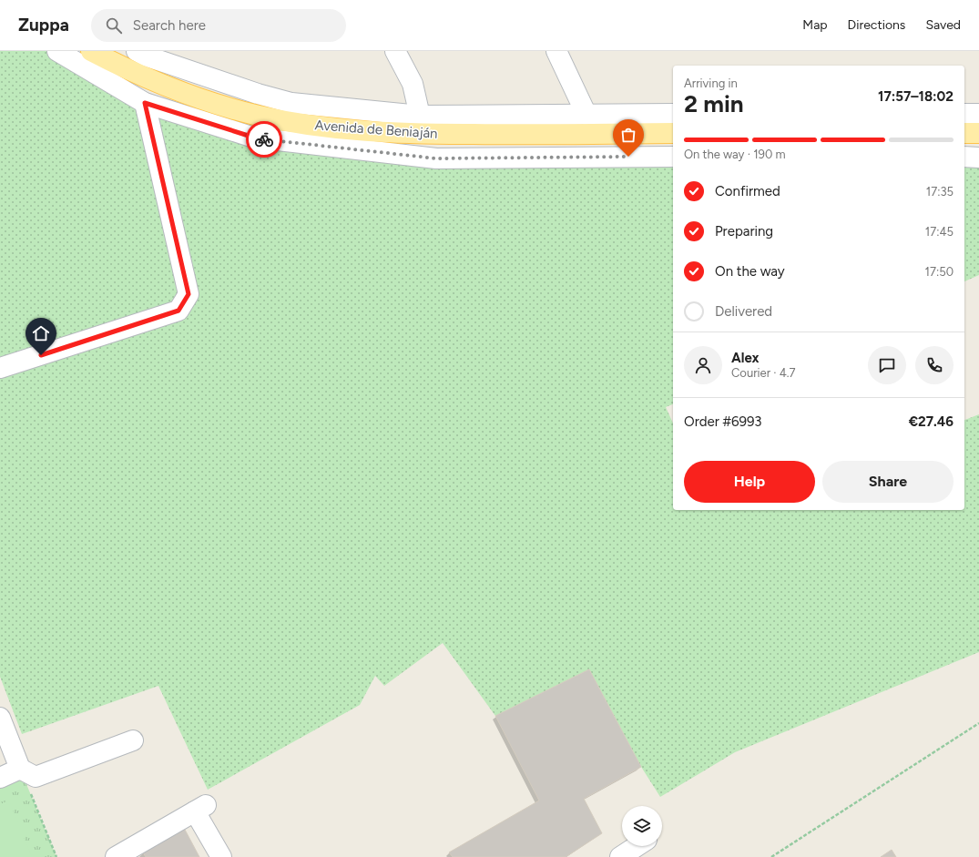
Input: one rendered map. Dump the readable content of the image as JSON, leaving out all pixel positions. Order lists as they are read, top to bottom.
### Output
{
  "streets": {
    "main road": ["Avenida de Beniaján"]
  },
  "page": {
    "header": "Zuppa",
    "search": "Search here",
    "nav": ["Map", "Directions", "Saved"],
    "heading": ["2 min", "Arriving in", "17:57–18:02"],
    "panel": [
      "Alex",
      "Courier · 4.7",
      "Order #6993",
      "€27.46"
    ],
    "bar": "On the way · 190 m",
    "list": [
      ["Confirmed", "17:35"],
      ["Preparing", "17:45"],
      ["On the way", "17:50"],
      "Delivered"
    ],
    "buttons": ["Help", "Share"]
  }
}
